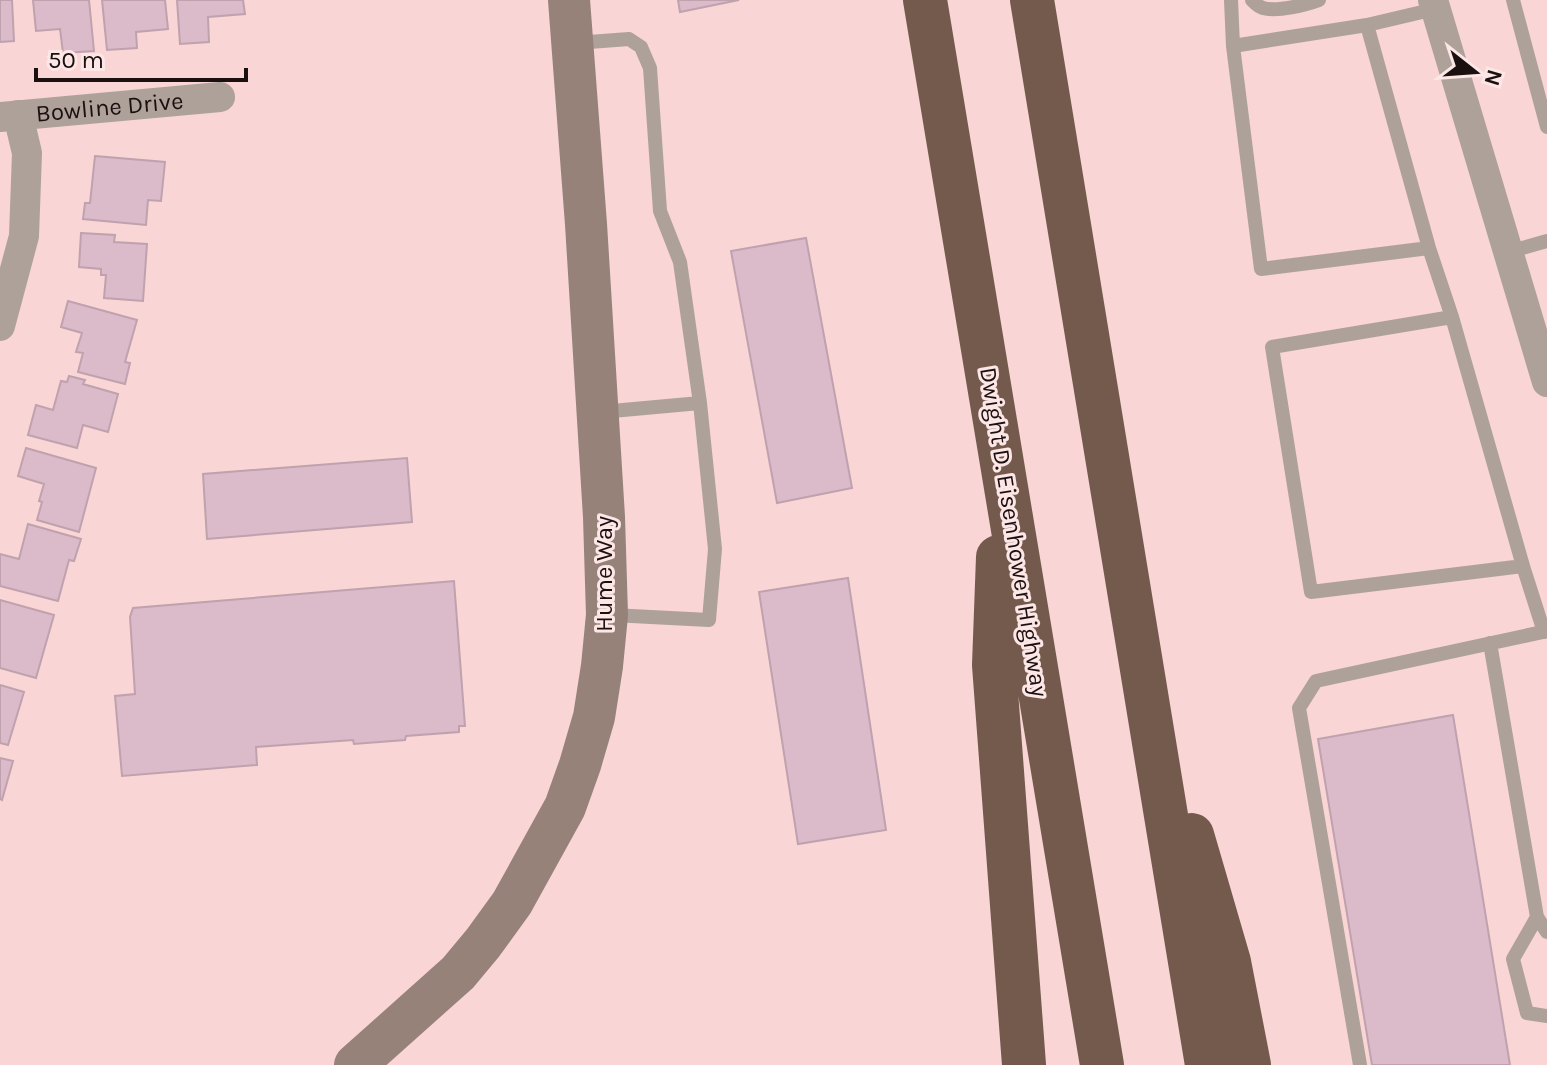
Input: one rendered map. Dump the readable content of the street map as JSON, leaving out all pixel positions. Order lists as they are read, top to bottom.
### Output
{
  "streets": {
    "highway": ["Dwight D. Eisenhower Highway"],
    "street": ["Bowline Drive", "Hume Way"]
  },
  "scale_bar": "50 m",
  "north": "right"
}
